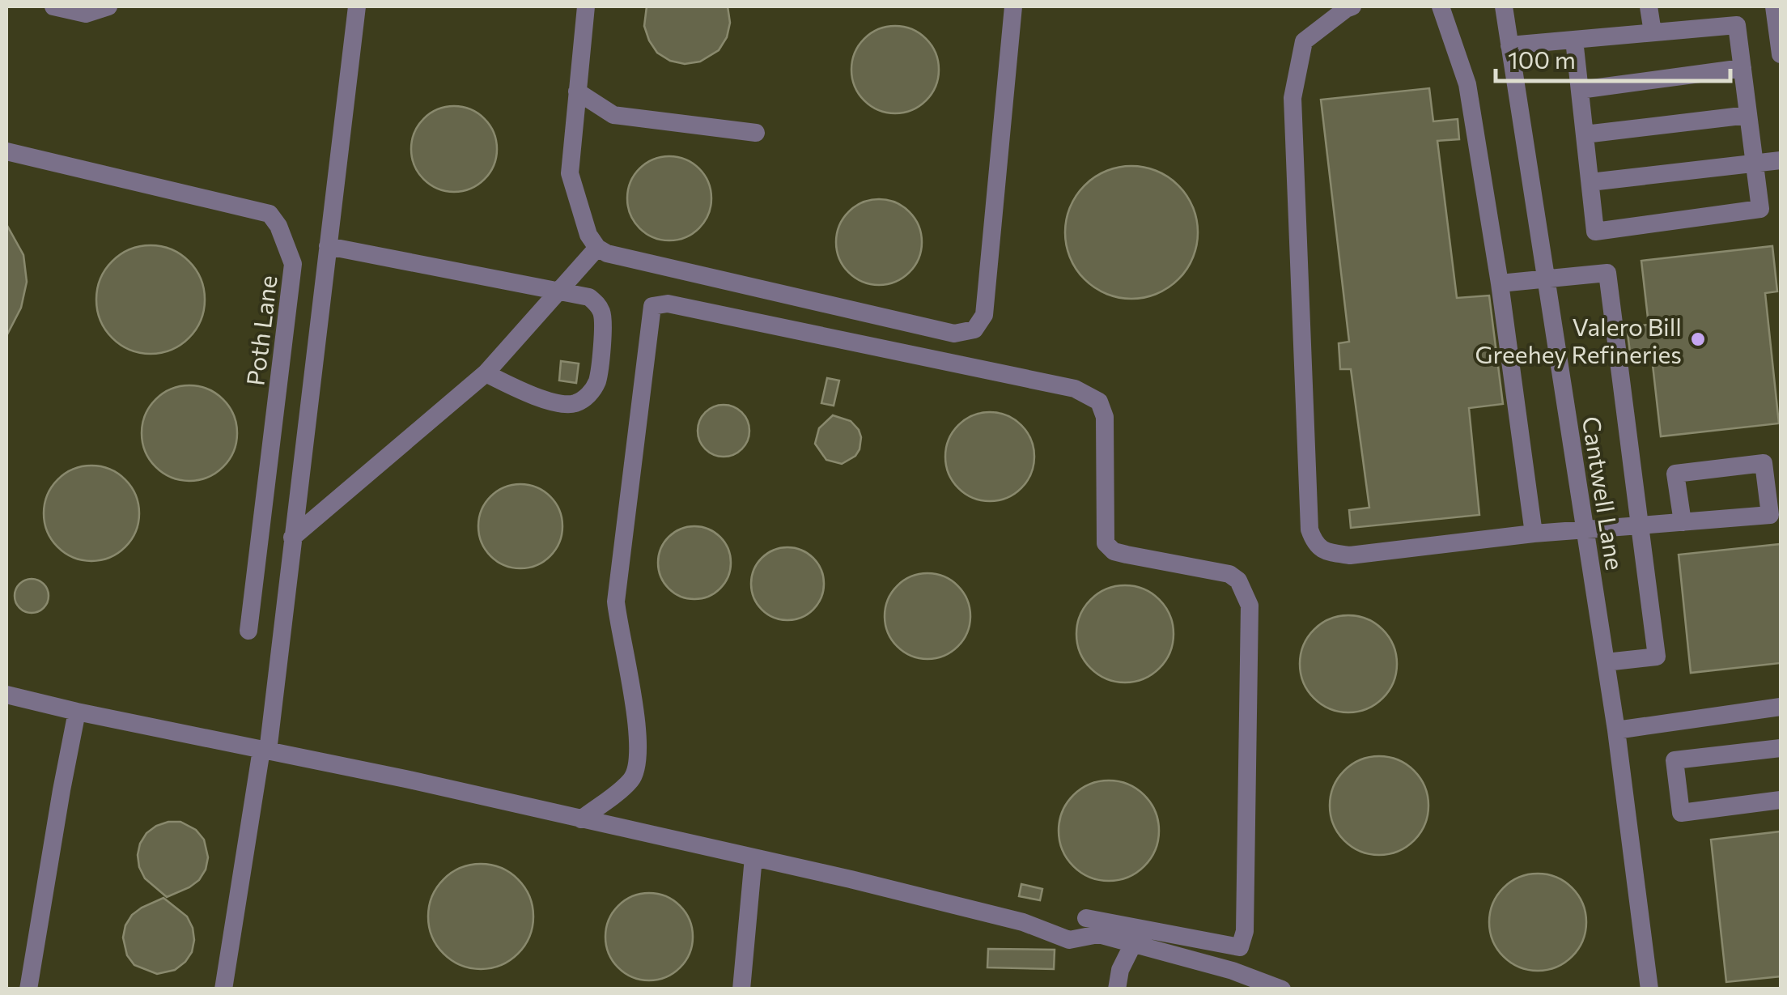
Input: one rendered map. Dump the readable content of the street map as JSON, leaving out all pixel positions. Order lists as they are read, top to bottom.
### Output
{
  "streets": {
    "street": ["Poth Lane", "Cantwell Lane"]
  },
  "places": ["Valero Bill Greehey Refineries"],
  "scale_bar": "100 m"
}
